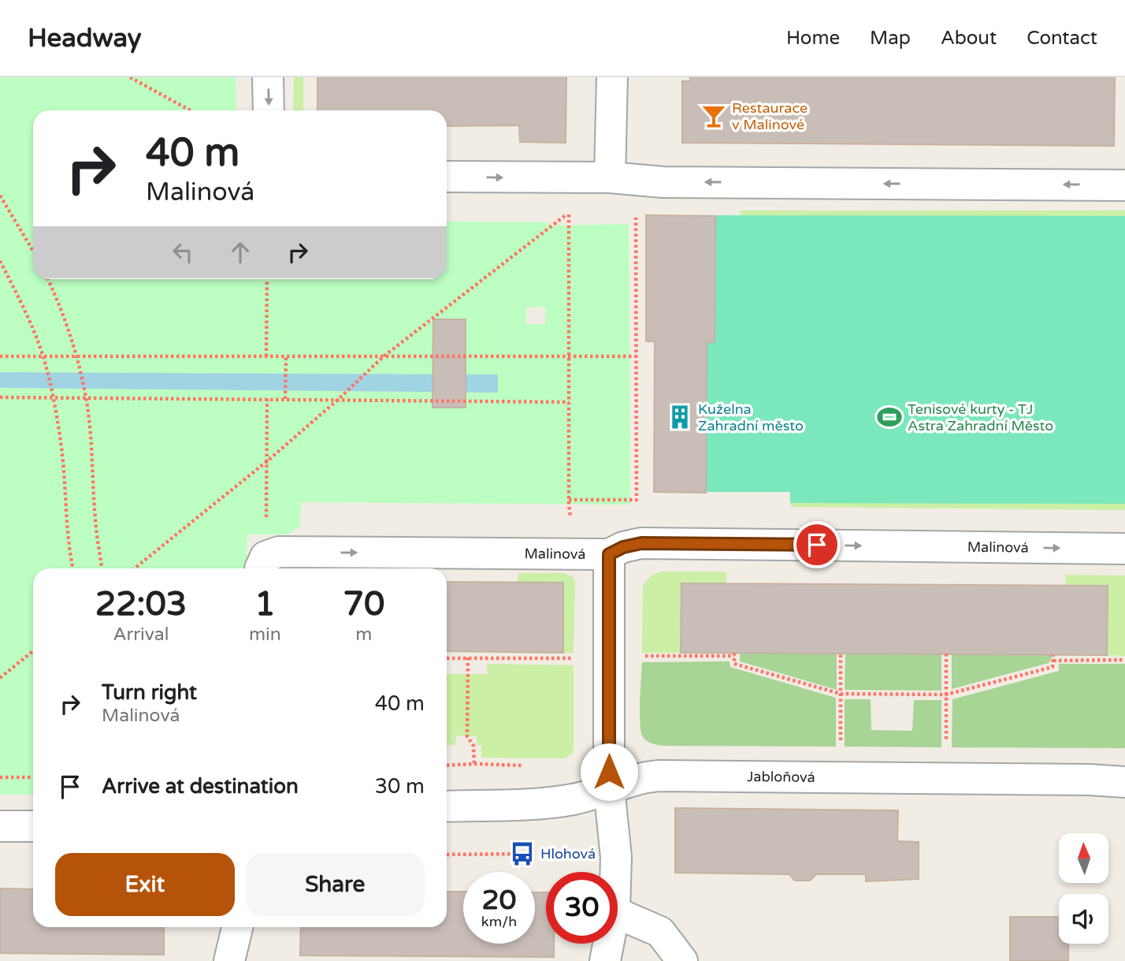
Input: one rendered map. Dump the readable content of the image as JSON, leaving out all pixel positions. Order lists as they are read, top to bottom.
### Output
{
  "streets": {
    "street": ["Malinová", "Jabloňová"]
  },
  "one_way": ["Malinová"],
  "places": {
    "bar": ["Restaurace v Malinové"],
    "building": ["Kuželna Zahradní město"],
    "sports": ["Tenisové kurty - TJ Astra Zahradní Město"],
    "bus stop": ["Hlohová"]
  },
  "north": "top",
  "page": {
    "header": "Headway",
    "nav": [
      "Home",
      "Map",
      "About",
      "Contact"
    ],
    "turn": ["40 m", "Malinová"],
    "eta": [
      "22:03",
      "Arrival",
      "1",
      "min",
      "70",
      "m"
    ],
    "list": [
      {
        "name": "Turn right",
        "note": "Malinová",
        "value": "40 m"
      },
      {
        "name": "Arrive at destination",
        "value": "30 m"
      }
    ],
    "buttons": ["Exit", "Share"],
    "speed": "20 km/h",
    "limit": "30"
  }
}
